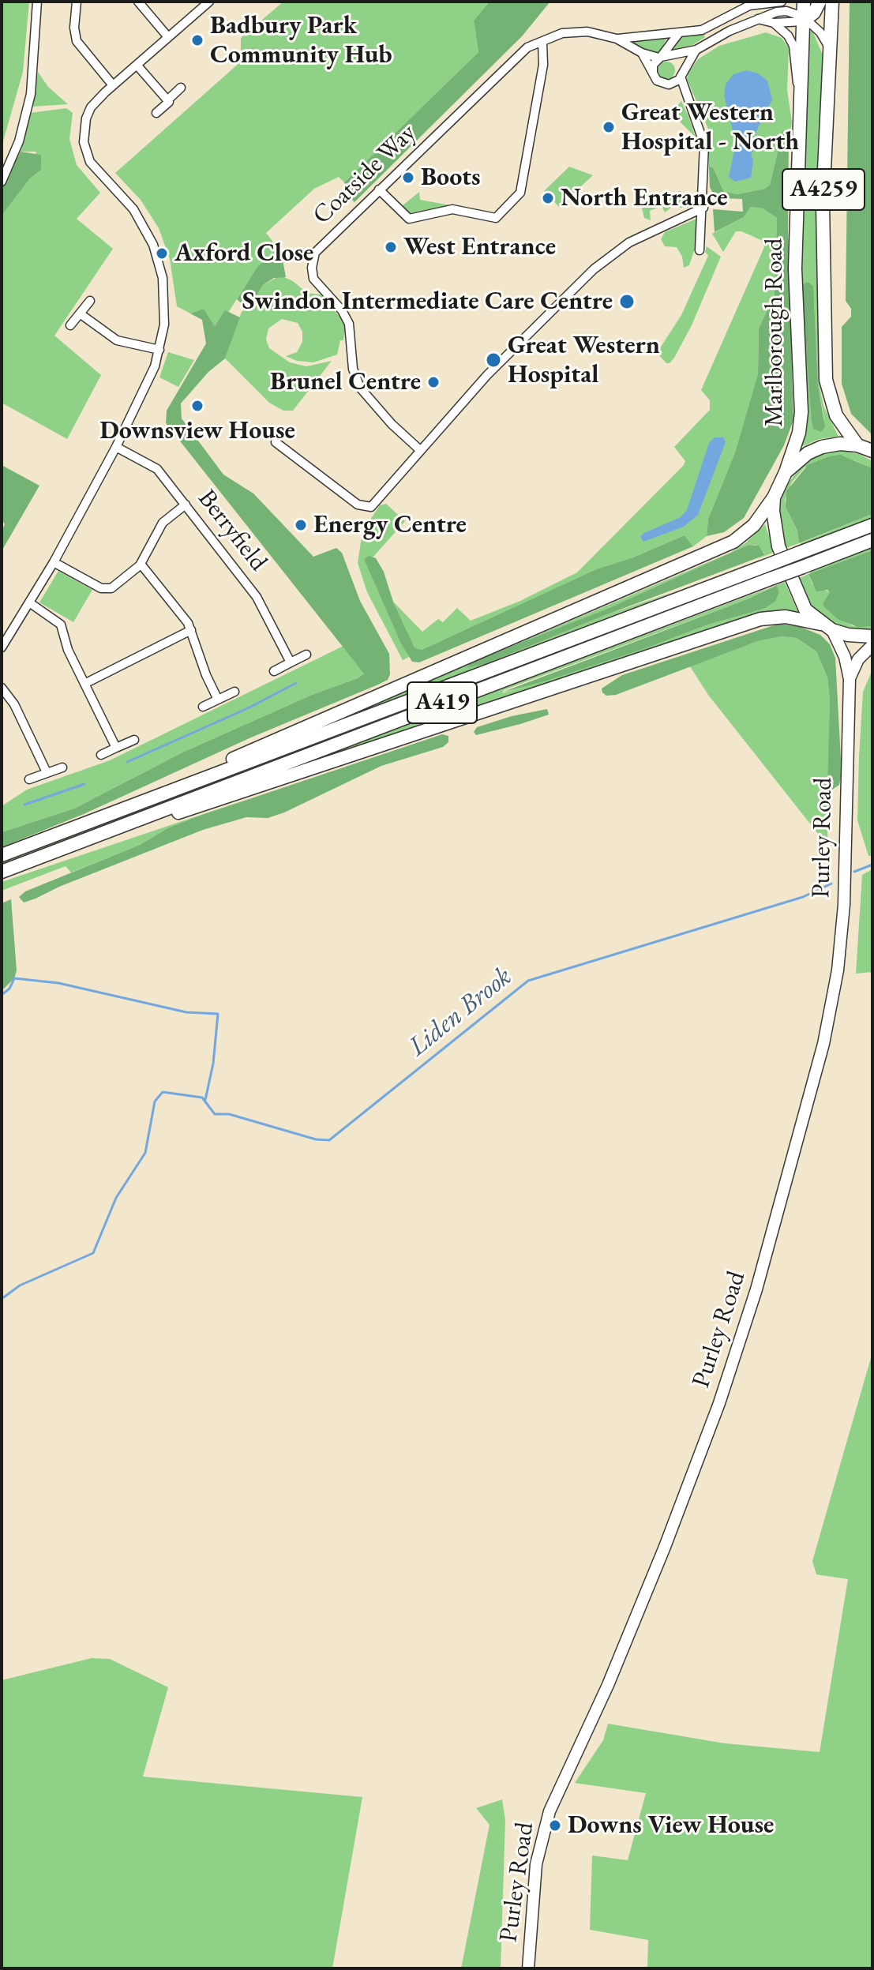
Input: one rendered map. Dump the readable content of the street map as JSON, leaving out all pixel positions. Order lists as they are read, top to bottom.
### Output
{
  "streets": {
    "main road": [
      "A4259",
      "Marlborough Road",
      "A419",
      "Purley Road"
    ],
    "street": ["Coatside Way", "Berryfield"]
  },
  "crossings": [
    ["Marlborough Road", "A419"],
    ["A419", "Purley Road"]
  ],
  "water": ["Liden Brook"],
  "places": [
    "Badbury Park Community Hub",
    "Great Western Hospital - North",
    "Boots",
    "North Entrance",
    "West Entrance",
    "Axford Close",
    "Swindon Intermediate Care Centre",
    "Great Western Hospital",
    "Brunel Centre",
    "Downsview House",
    "Energy Centre",
    "Downs View House"
  ]
}
